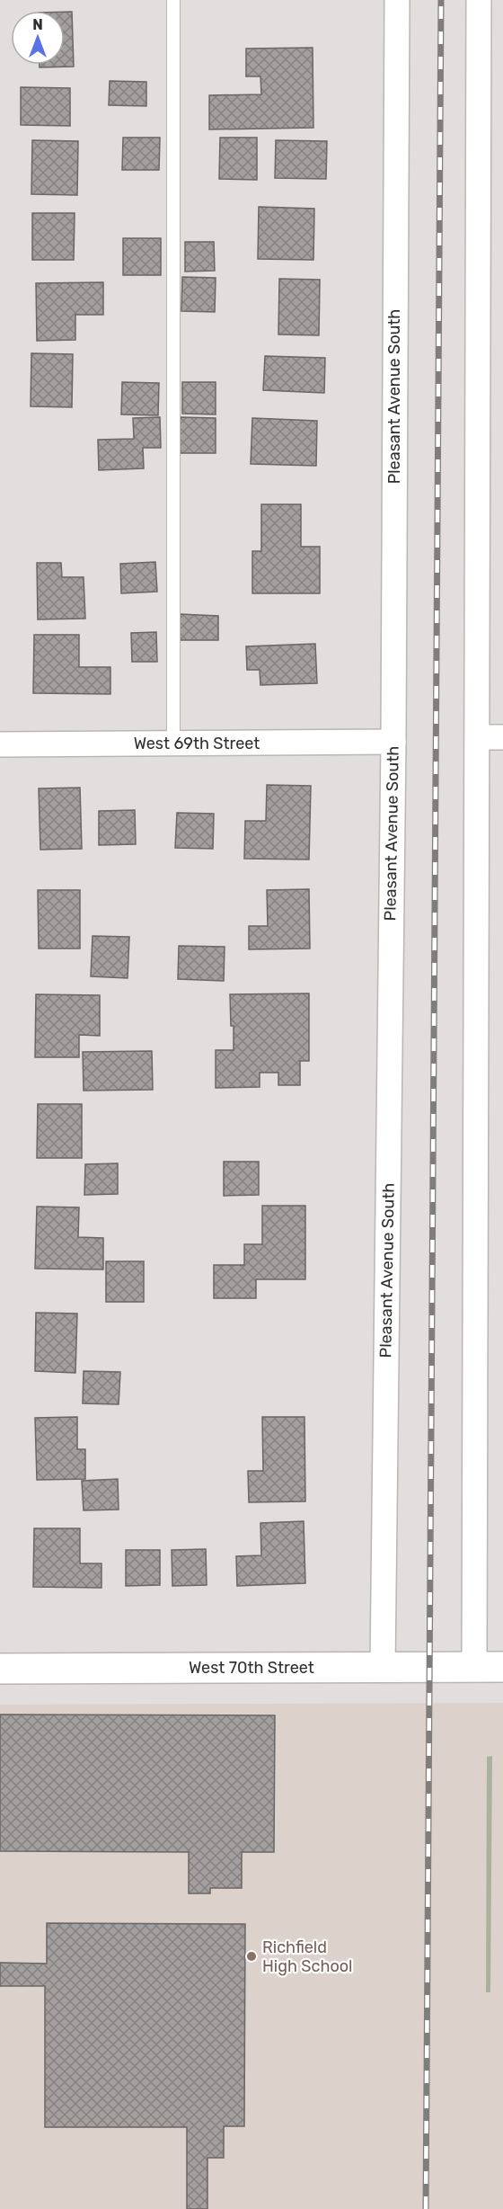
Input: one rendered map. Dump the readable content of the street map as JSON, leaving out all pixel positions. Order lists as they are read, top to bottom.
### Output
{
  "streets": {
    "street": ["Pleasant Avenue South", "West 69th Street", "West 70th Street"]
  },
  "crossings": [
    ["Pleasant Avenue South", "West 69th Street"],
    ["Pleasant Avenue South", "West 70th Street"]
  ],
  "places": ["Richfield High School"],
  "north": "top"
}
